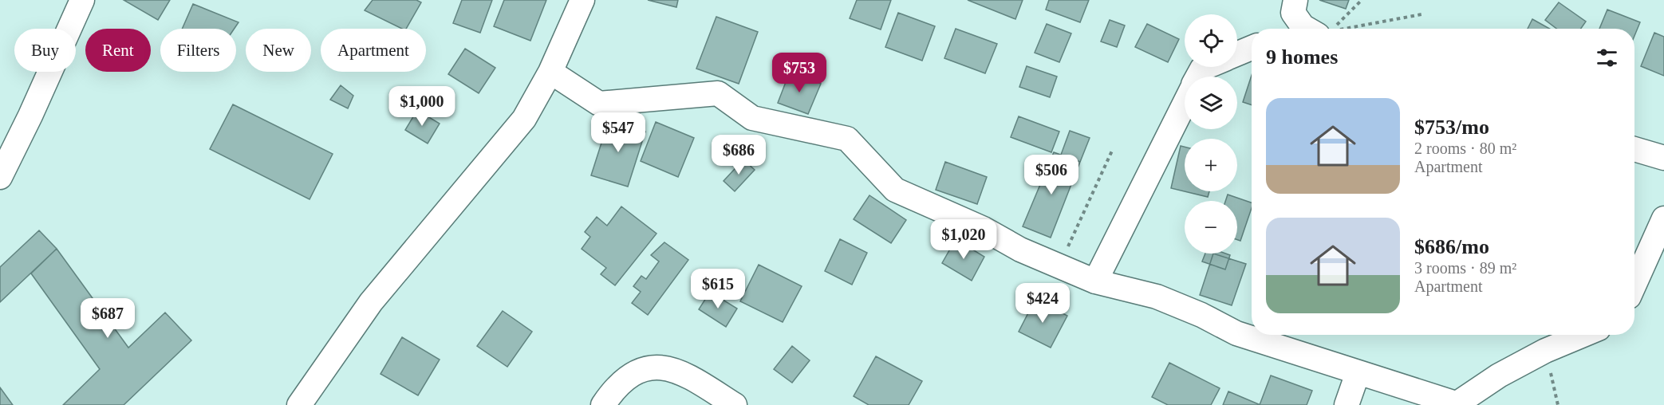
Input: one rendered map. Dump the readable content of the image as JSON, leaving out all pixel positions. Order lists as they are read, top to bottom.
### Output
{
  "page": {
    "map_buttons": ["+", "−"],
    "chip": [
      "Buy",
      "Rent",
      "Filters",
      "New",
      "Apartment"
    ],
    "heading": "9 homes",
    "price": [
      "$753",
      "$1,000",
      "$547",
      "$686",
      "$506",
      "$1,020",
      "$615",
      "$424",
      "$687"
    ],
    "list": [
      {
        "name": "$753/mo",
        "note": "2 rooms · 80 m² · Apartment"
      },
      {
        "name": "$686/mo",
        "note": "3 rooms · 89 m² · Apartment"
      }
    ]
  }
}
